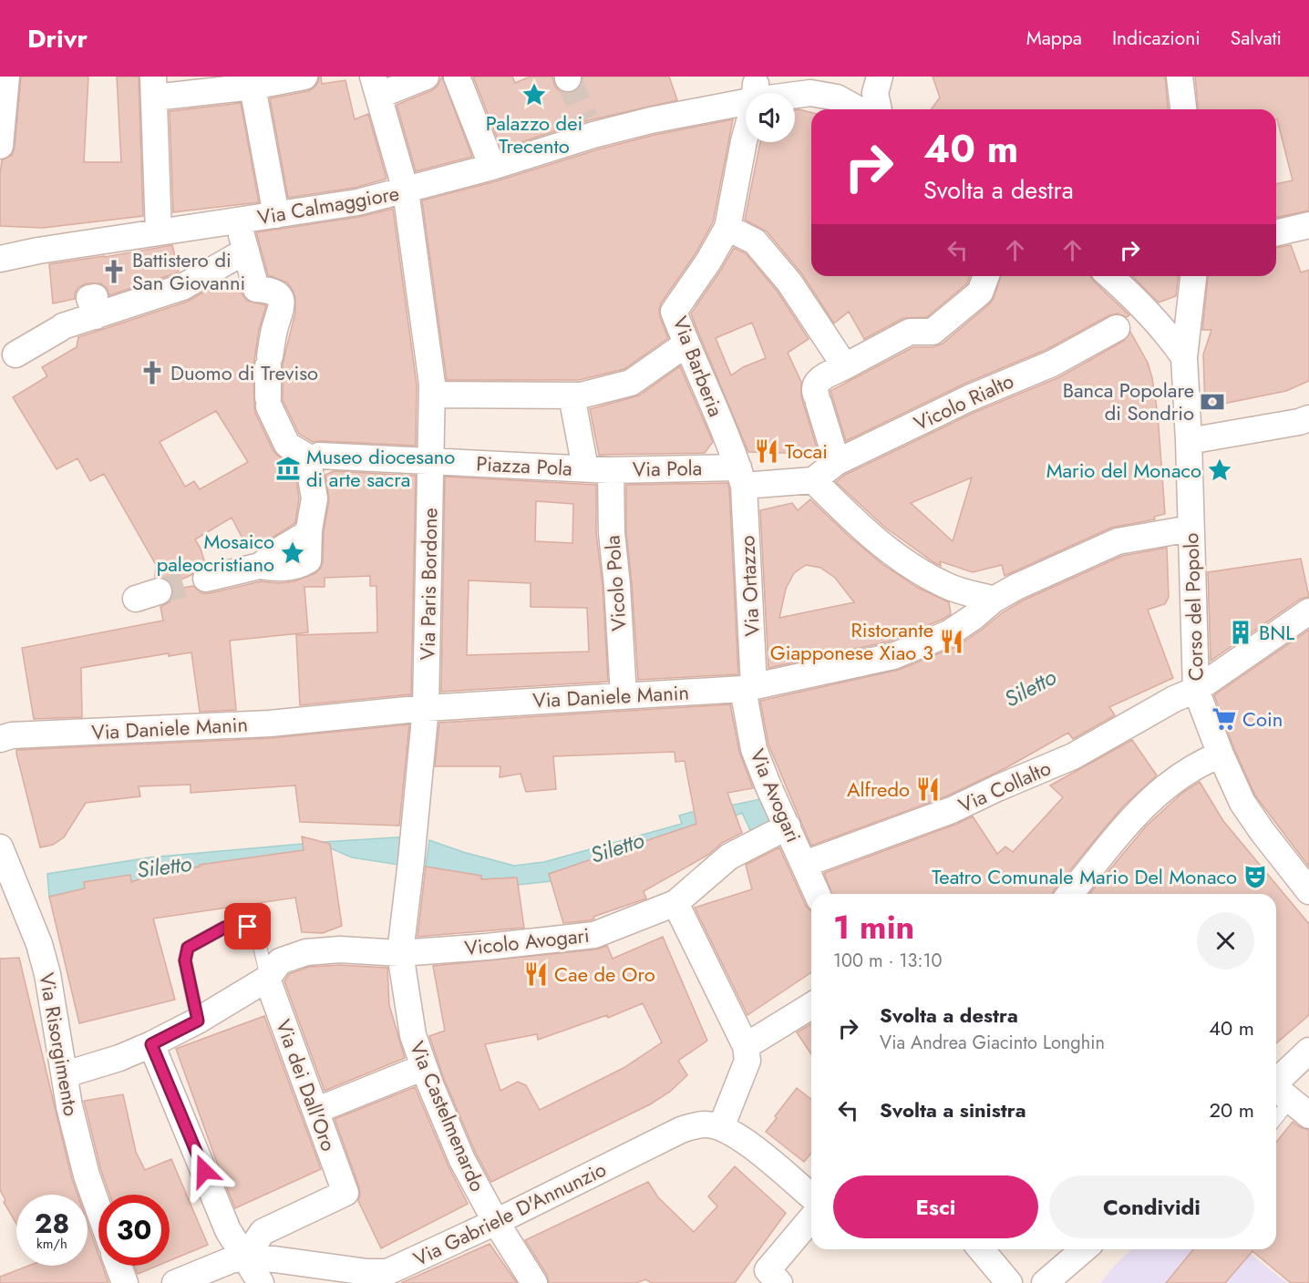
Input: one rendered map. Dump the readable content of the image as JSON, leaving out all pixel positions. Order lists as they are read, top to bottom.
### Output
{
  "streets": {
    "street": [
      "Via Calmaggiore",
      "Via Barberia",
      "Vicolo Rialto",
      "Piazza Pola",
      "Via Pola",
      "Vicolo Pola",
      "Via Paris Bordone",
      "Via Ortazzo",
      "Corso del Popolo",
      "Via Daniele Manin",
      "Via Collalto",
      "Via Avogari",
      "Vicolo Avogari",
      "Via Risorgimento",
      "Via dei Dall'Oro",
      "Via Castelmenardo",
      "Via Gabriele D'Annunzio"
    ]
  },
  "crossings": [
    ["Via Calmaggiore", "Via Barberia"],
    ["Via Barberia", "Via Pola"],
    ["Via Barberia", "Via Ortazzo"],
    ["Vicolo Rialto", "Via Pola"],
    ["Piazza Pola", "Via Pola"],
    ["Piazza Pola", "Vicolo Pola"],
    ["Piazza Pola", "Via Paris Bordone"],
    ["Via Pola", "Vicolo Pola"],
    ["Via Pola", "Via Ortazzo"],
    ["Vicolo Pola", "Via Daniele Manin"],
    ["Via Paris Bordone", "Via Daniele Manin"],
    ["Via Paris Bordone", "Via Castelmenardo"],
    ["Via Ortazzo", "Via Daniele Manin"],
    ["Via Ortazzo", "Via Avogari"],
    ["Corso del Popolo", "Via Daniele Manin"],
    ["Corso del Popolo", "Via Collalto"],
    ["Via Daniele Manin", "Via Avogari"],
    ["Via Daniele Manin", "Via Castelmenardo"],
    ["Via Collalto", "Via Avogari"],
    ["Via Avogari", "Vicolo Avogari"],
    ["Vicolo Avogari", "Via Risorgimento"],
    ["Vicolo Avogari", "Via dei Dall'Oro"],
    ["Vicolo Avogari", "Via Castelmenardo"],
    ["Via dei Dall'Oro", "Via Gabriele D'Annunzio"],
    ["Via Castelmenardo", "Via Gabriele D'Annunzio"]
  ],
  "water": ["Siletto"],
  "places": {
    "place": ["Palazzo dei Trecento", "Mario del Monaco", "Mosaico paleocristiano"],
    "church": ["Battistero di San Giovanni", "Duomo di Treviso"],
    "bank": ["Banca Popolare di Sondrio"],
    "restaurant": [
      "Tocai",
      "Ristorante Giapponese Xiao 3",
      "Alfredo",
      "Cae de Oro"
    ],
    "museum": ["Museo diocesano di arte sacra"],
    "building": ["BNL"],
    "supermarket": ["Coin"],
    "theatre": ["Teatro Comunale Mario Del Monaco"]
  },
  "page": {
    "header": "Drivr",
    "nav": ["Mappa", "Indicazioni", "Salvati"],
    "turn": ["40 m", "Svolta a destra"],
    "heading": ["1 min", "100 m · 13:10"],
    "list": [
      {
        "name": "Svolta a destra",
        "note": "Via Andrea Giacinto Longhin",
        "value": "40 m"
      },
      {
        "name": "Svolta a sinistra",
        "value": "20 m"
      }
    ],
    "buttons": ["Esci", "Condividi"],
    "speed": "28 km/h",
    "limit": "30"
  }
}
